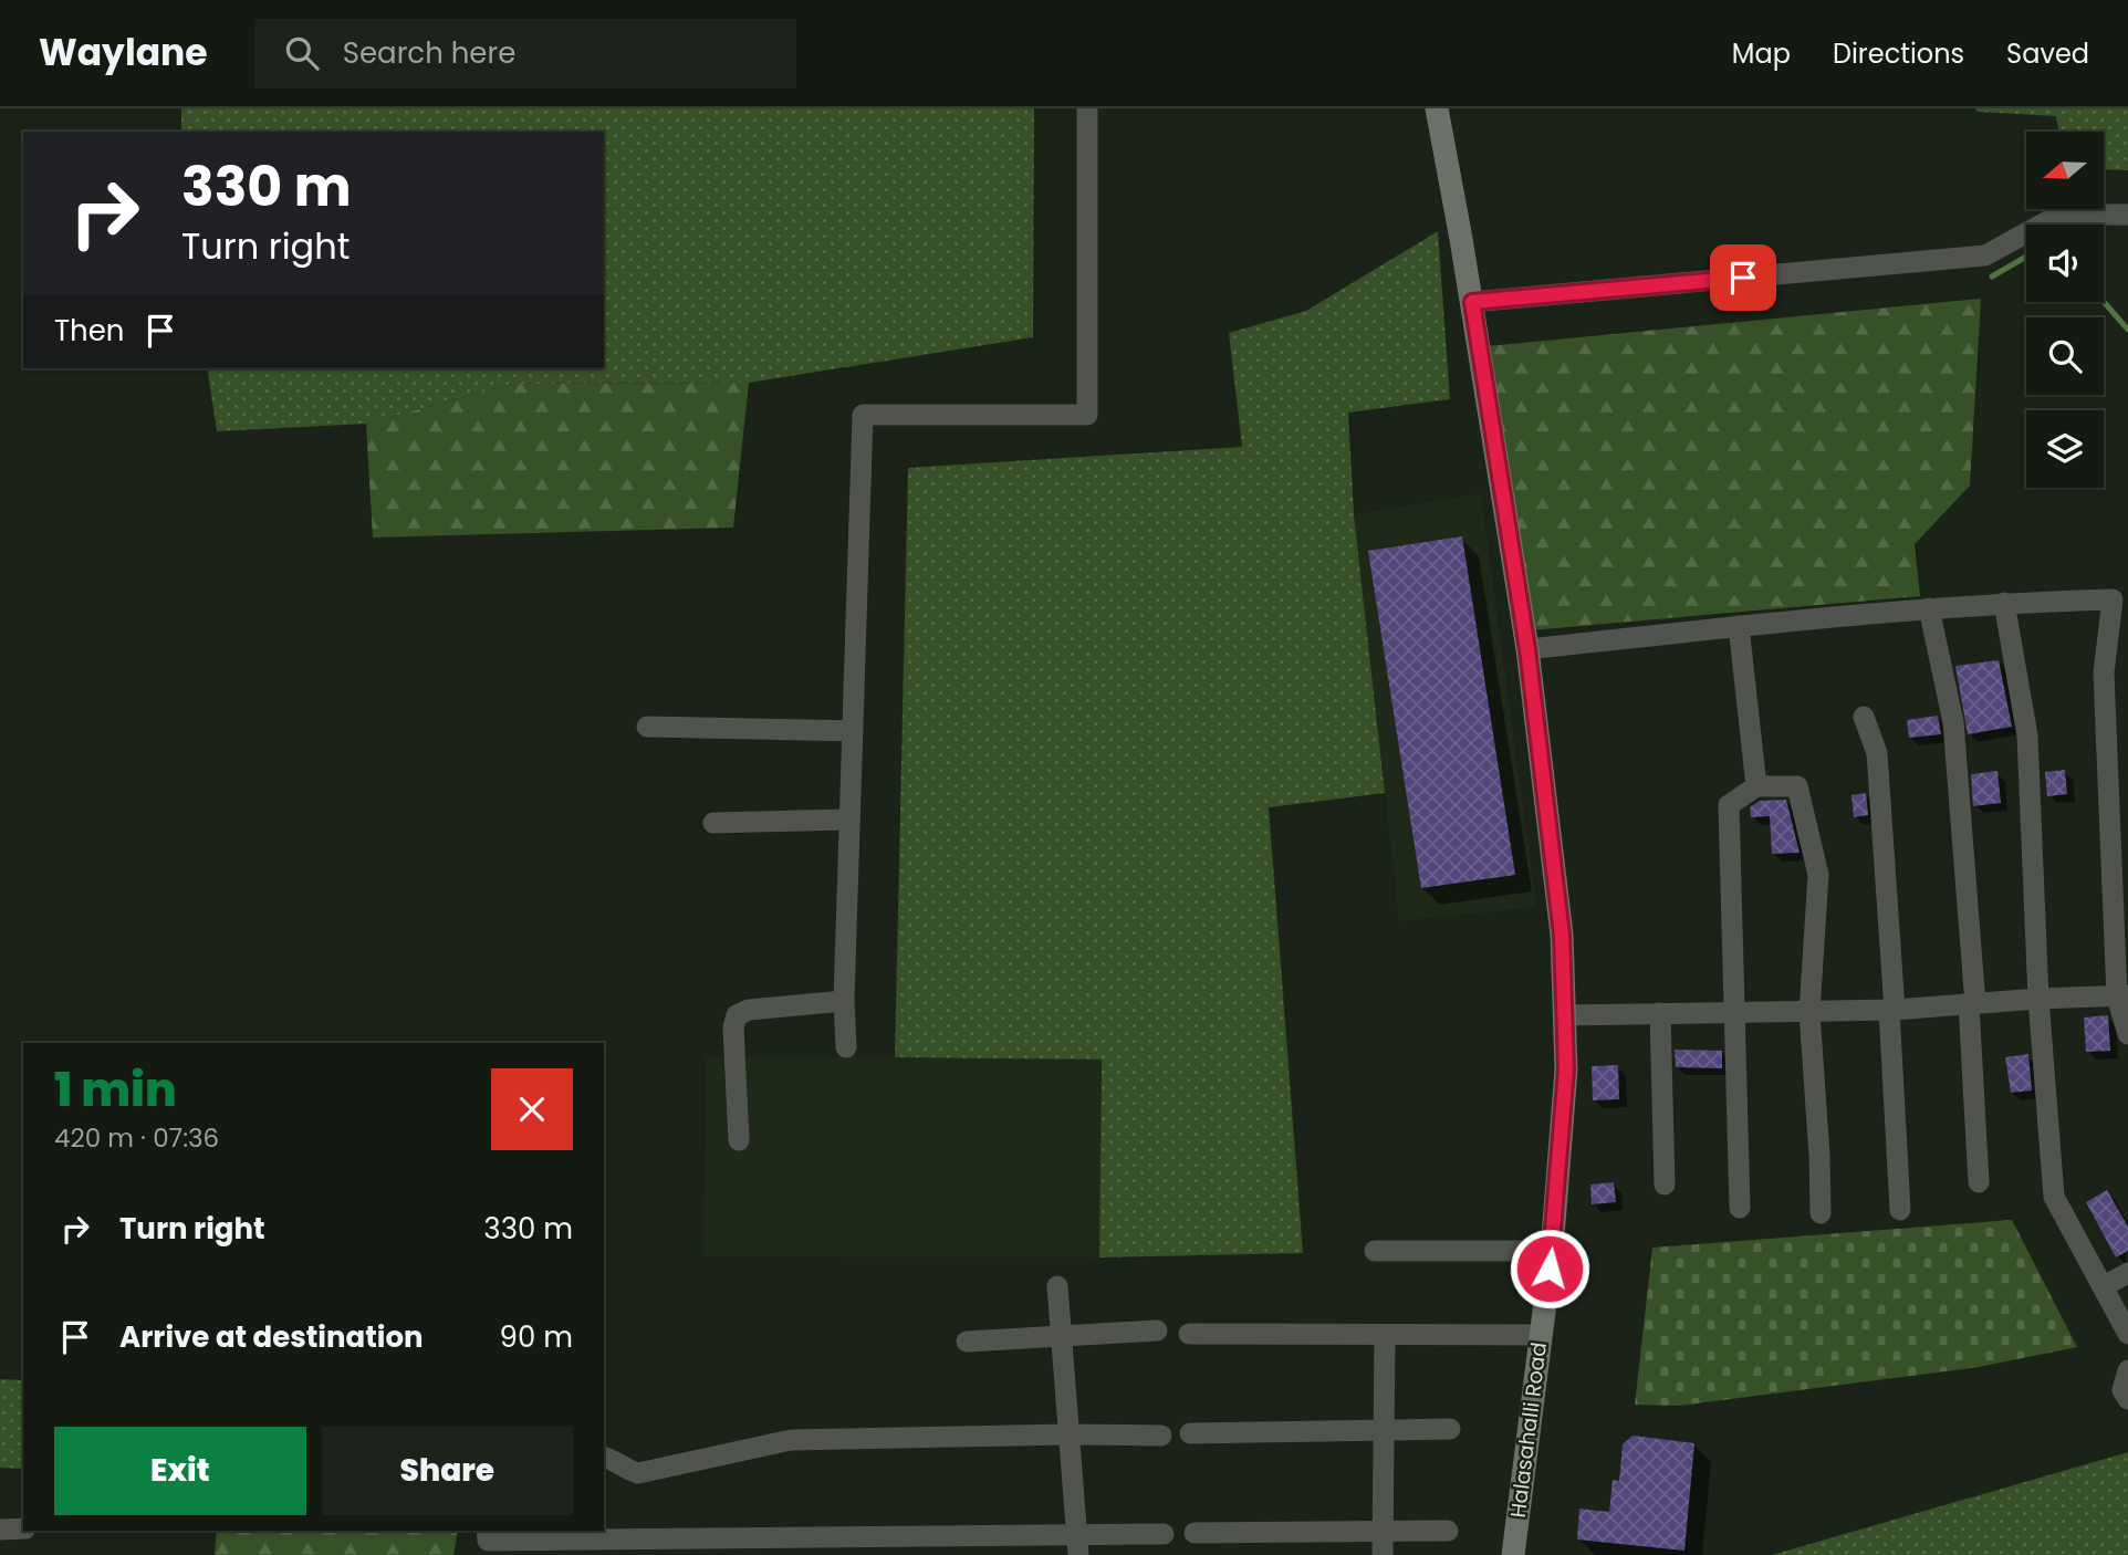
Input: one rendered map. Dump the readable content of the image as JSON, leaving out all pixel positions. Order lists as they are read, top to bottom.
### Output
{
  "streets": {
    "main road": ["Halasahalli Road"]
  },
  "north": "left",
  "page": {
    "header": "Waylane",
    "search": "Search here",
    "nav": ["Map", "Directions", "Saved"],
    "turn": ["330 m", "Turn right"],
    "then": "Then",
    "heading": ["1 min", "420 m · 07:36"],
    "list": [
      {
        "name": "Turn right",
        "value": "330 m"
      },
      {
        "name": "Arrive at destination",
        "value": "90 m"
      }
    ],
    "buttons": ["Exit", "Share"]
  }
}
